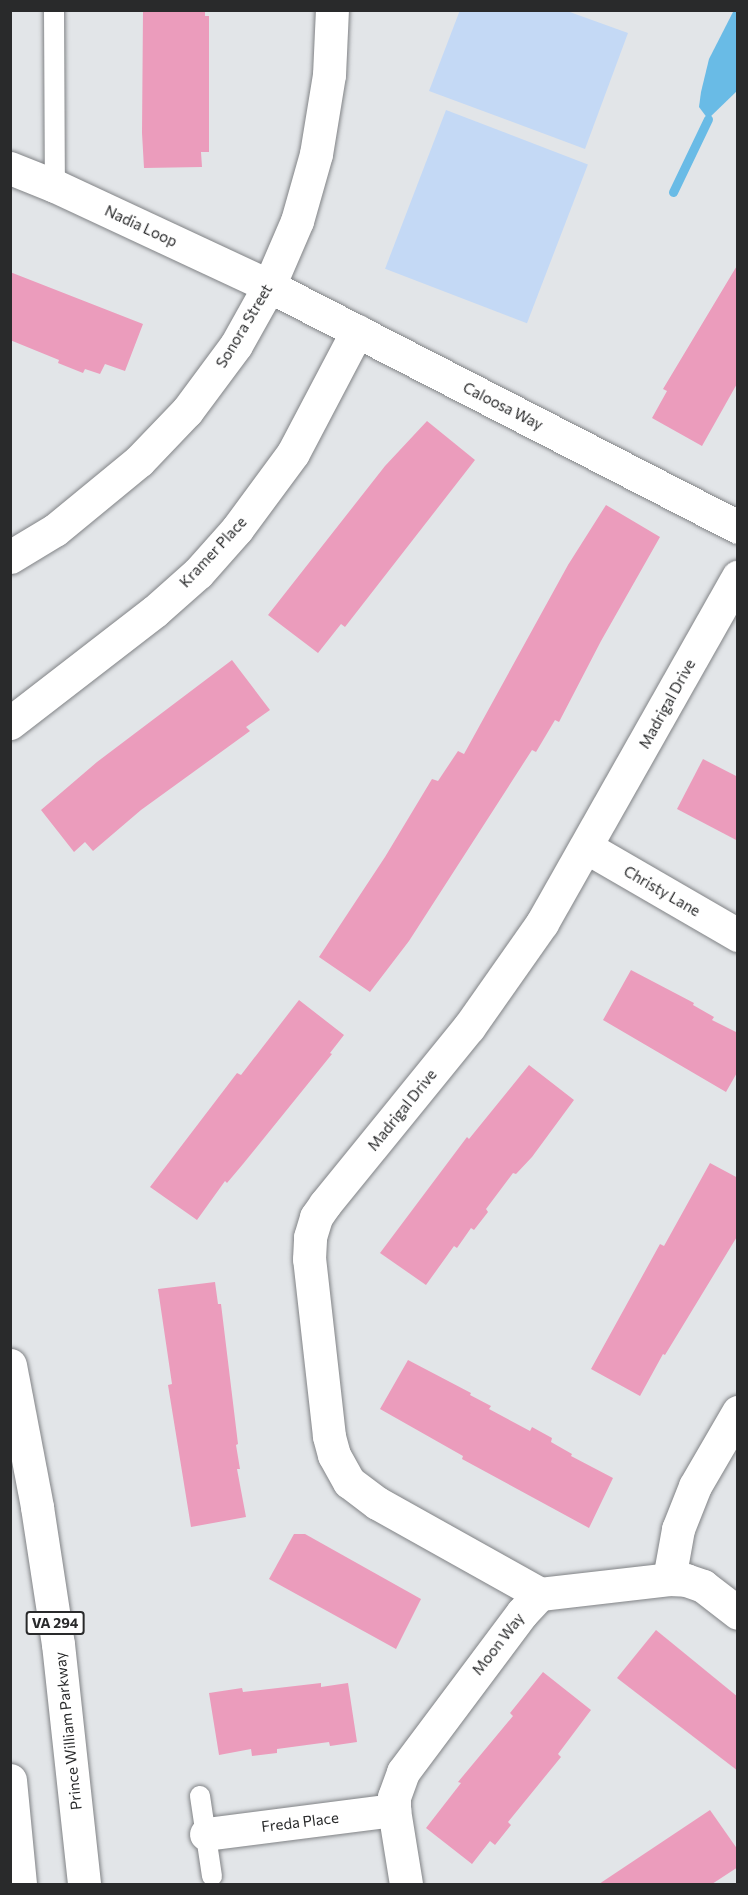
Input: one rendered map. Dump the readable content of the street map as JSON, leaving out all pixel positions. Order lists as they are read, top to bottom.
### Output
{
  "streets": {
    "main road": [
      "Nadia Loop",
      "Sonora Street",
      "Caloosa Way",
      "Kramer Place",
      "Madrigal Drive",
      "Christy Lane",
      "VA 294",
      "Moon Way",
      "Prince William Parkway",
      "Freda Place"
    ]
  },
  "crossings": [
    ["Nadia Loop", "Sonora Street"],
    ["Nadia Loop", "Caloosa Way"],
    ["Sonora Street", "Caloosa Way"],
    ["Caloosa Way", "Kramer Place"],
    ["Madrigal Drive", "Christy Lane"],
    ["Madrigal Drive", "Moon Way"],
    ["Moon Way", "Freda Place"]
  ]
}
